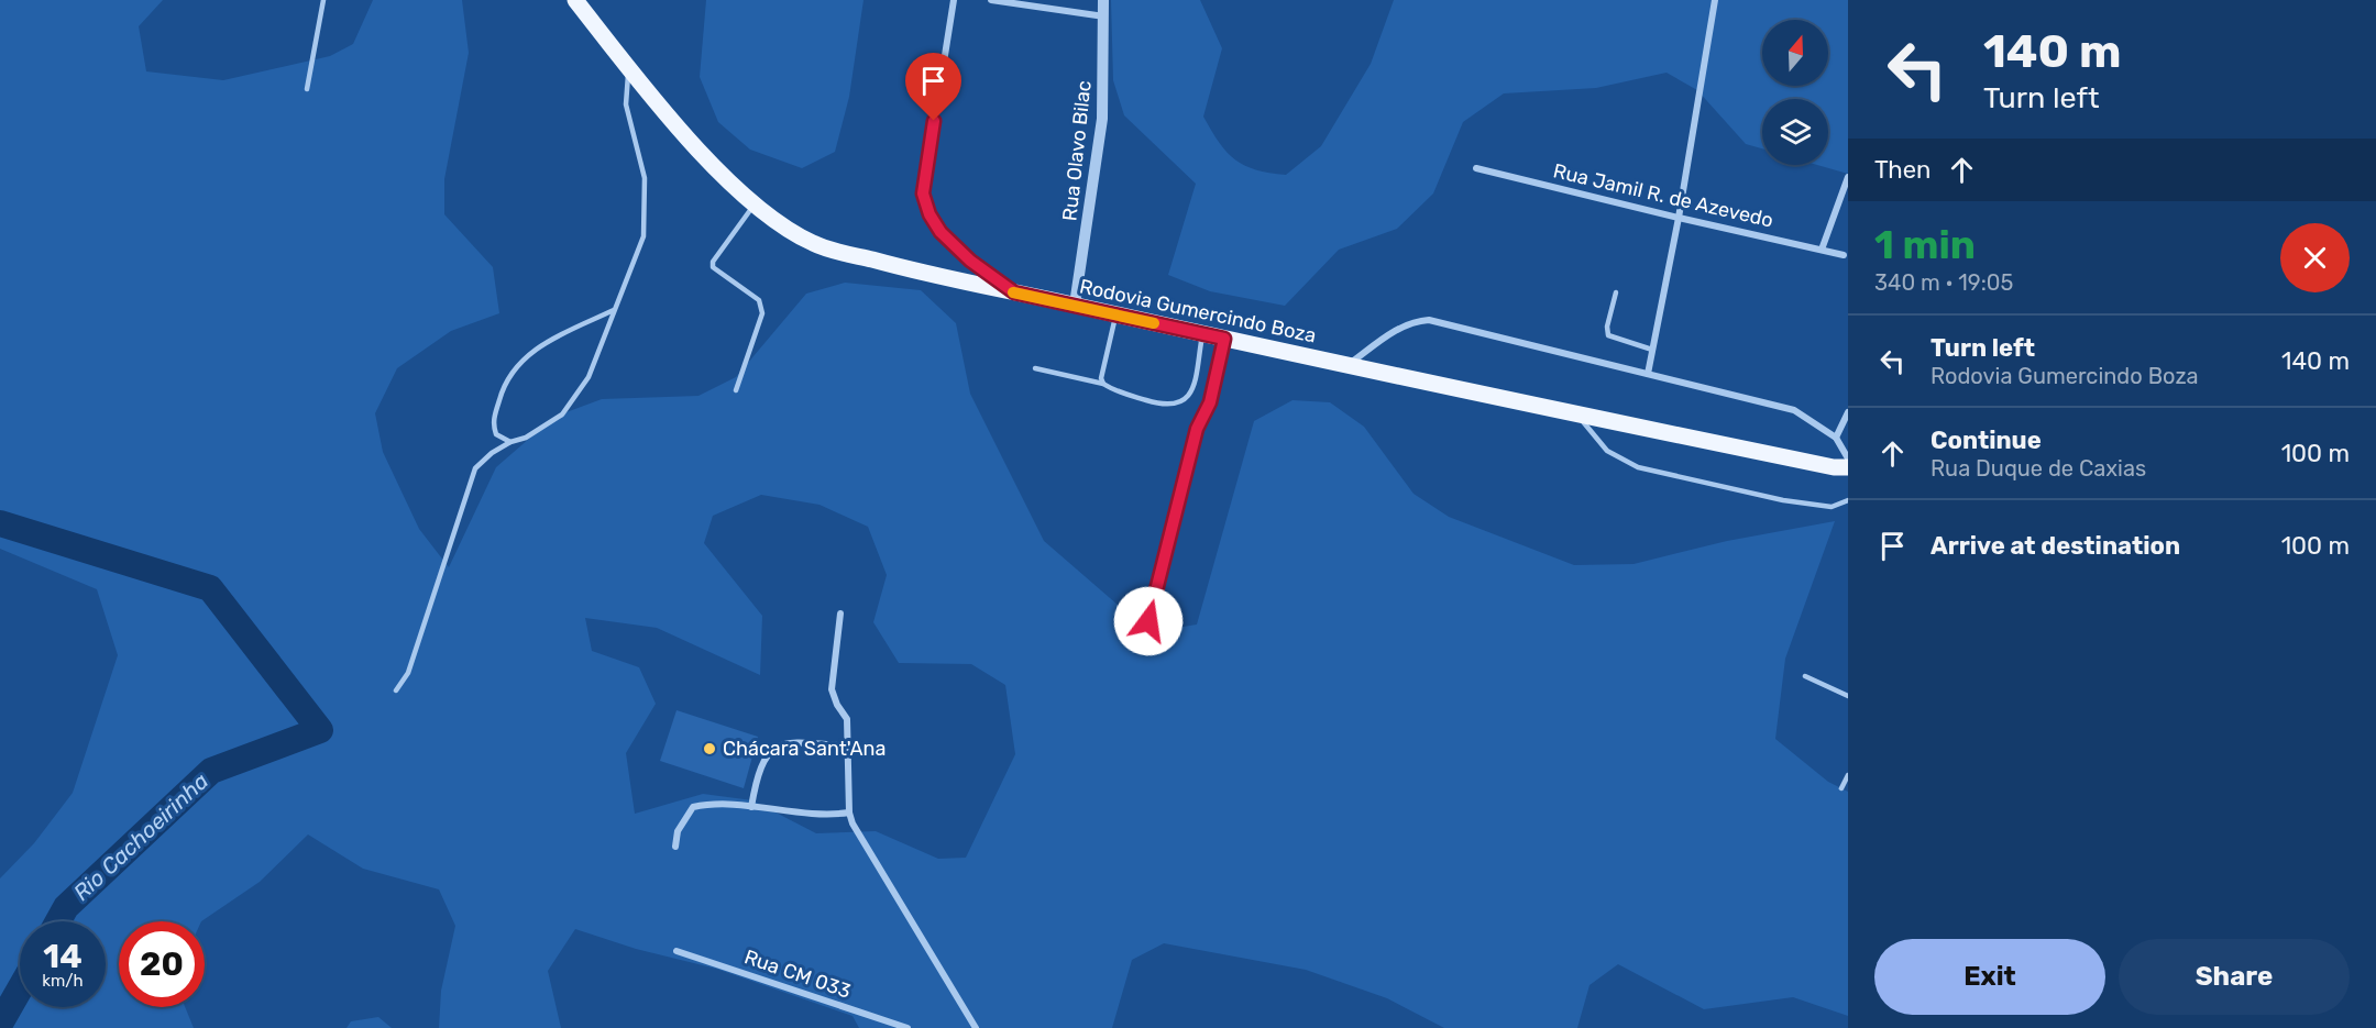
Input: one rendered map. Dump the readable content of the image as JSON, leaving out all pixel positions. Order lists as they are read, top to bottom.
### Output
{
  "streets": {
    "main road": ["Rodovia Gumercindo Boza"],
    "street": ["Rua Olavo Bilac", "Rua Jamil R. de Azevedo", "Rua CM 033"]
  },
  "crossings": [
    ["Rua Olavo Bilac", "Rodovia Gumercindo Boza"]
  ],
  "water": ["Rio Cachoeirinha"],
  "places": ["Chácara Sant'Ana"],
  "north": "top",
  "page": {
    "turn": ["140 m", "Turn left"],
    "then": "Then",
    "heading": ["1 min", "340 m · 19:05"],
    "list": [
      {
        "name": "Turn left",
        "note": "Rodovia Gumercindo Boza",
        "value": "140 m"
      },
      {
        "name": "Continue",
        "note": "Rua Duque de Caxias",
        "value": "100 m"
      },
      {
        "name": "Arrive at destination",
        "value": "100 m"
      }
    ],
    "speed": "14 km/h",
    "limit": "20",
    "buttons": ["Exit", "Share"]
  }
}
